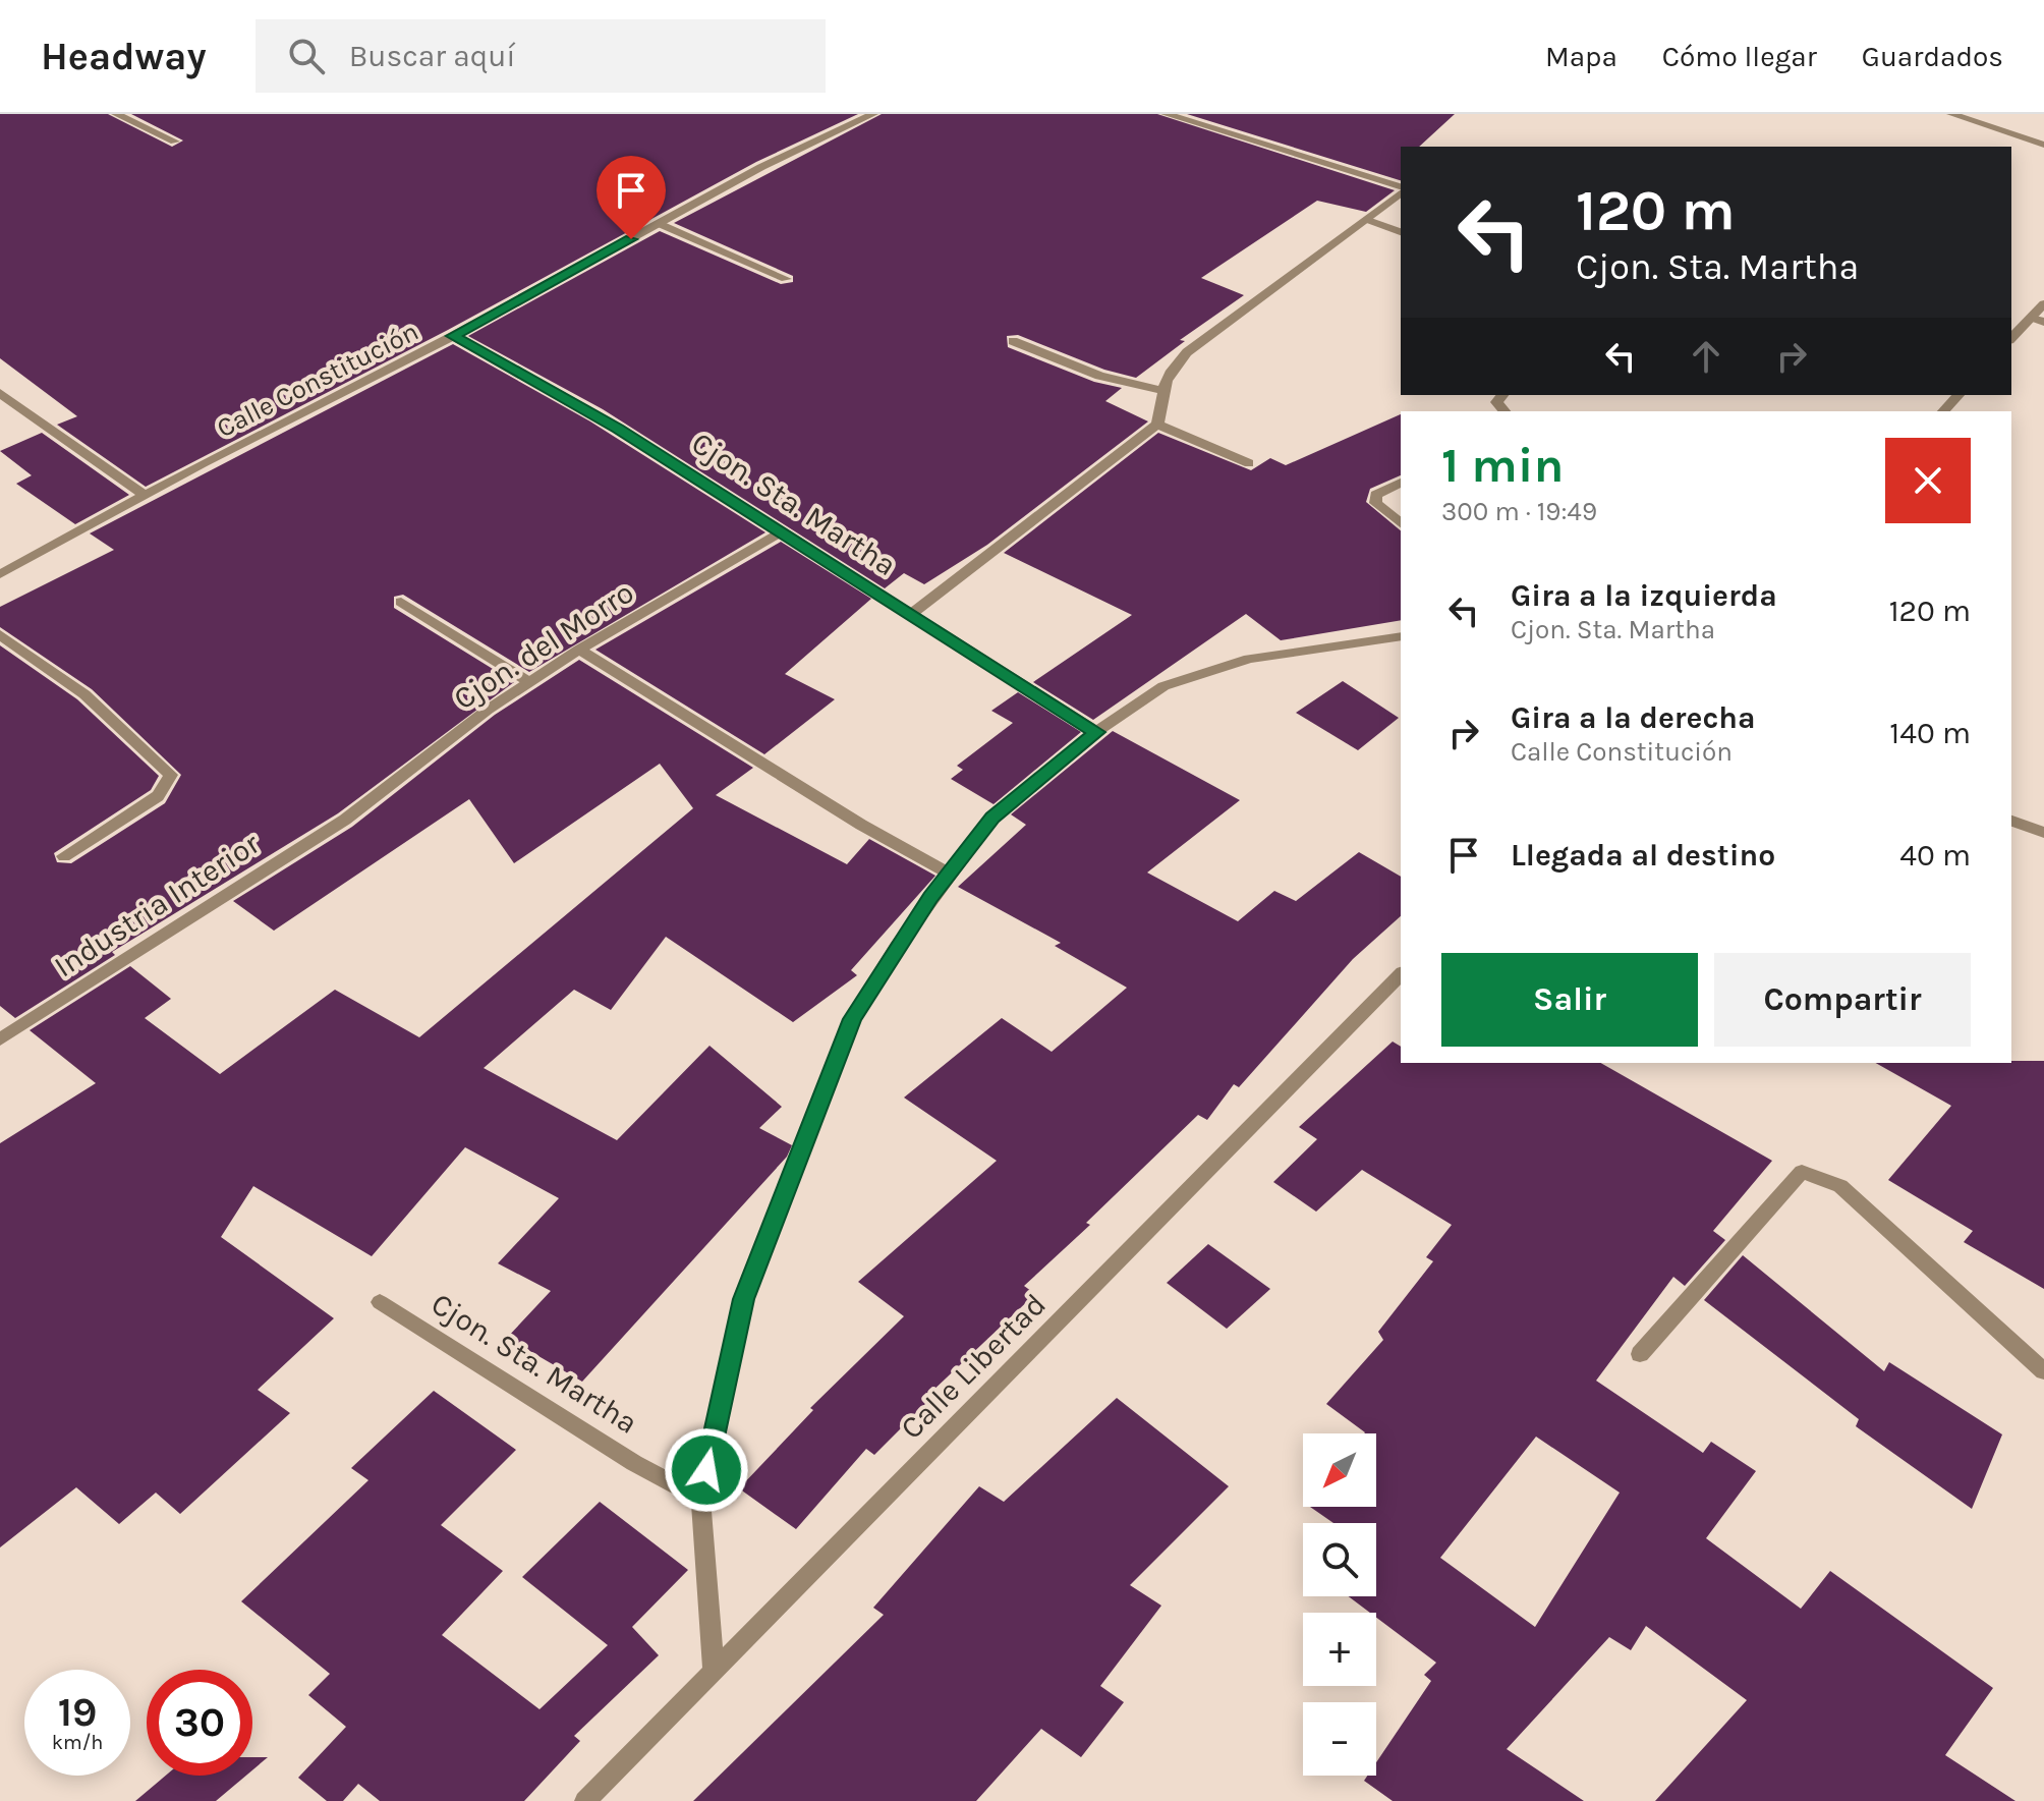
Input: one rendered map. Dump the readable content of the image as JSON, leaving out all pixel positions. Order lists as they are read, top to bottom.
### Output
{
  "streets": {
    "street": [
      "Calle Constitución",
      "Cjon. Sta. Martha",
      "Cjon. del Morro",
      "Industria Interior",
      "Calle Libertad"
    ]
  },
  "crossings": [
    ["Calle Constitución", "Cjon. Sta. Martha"],
    ["Cjon. Sta. Martha", "Cjon. del Morro"],
    ["Cjon. del Morro", "Industria Interior"]
  ],
  "north": "bottom left",
  "page": {
    "header": "Headway",
    "search": "Buscar aquí",
    "nav": ["Mapa", "Cómo llegar", "Guardados"],
    "turn": ["120 m", "Cjon. Sta. Martha"],
    "heading": ["1 min", "300 m · 19:49"],
    "list": [
      {
        "name": "Gira a la izquierda",
        "note": "Cjon. Sta. Martha",
        "value": "120 m"
      },
      {
        "name": "Gira a la derecha",
        "note": "Calle Constitución",
        "value": "140 m"
      },
      {
        "name": "Llegada al destino",
        "value": "40 m"
      }
    ],
    "buttons": ["Salir", "Compartir"],
    "map_buttons": ["+", "−"],
    "speed": "19 km/h",
    "limit": "30"
  }
}
